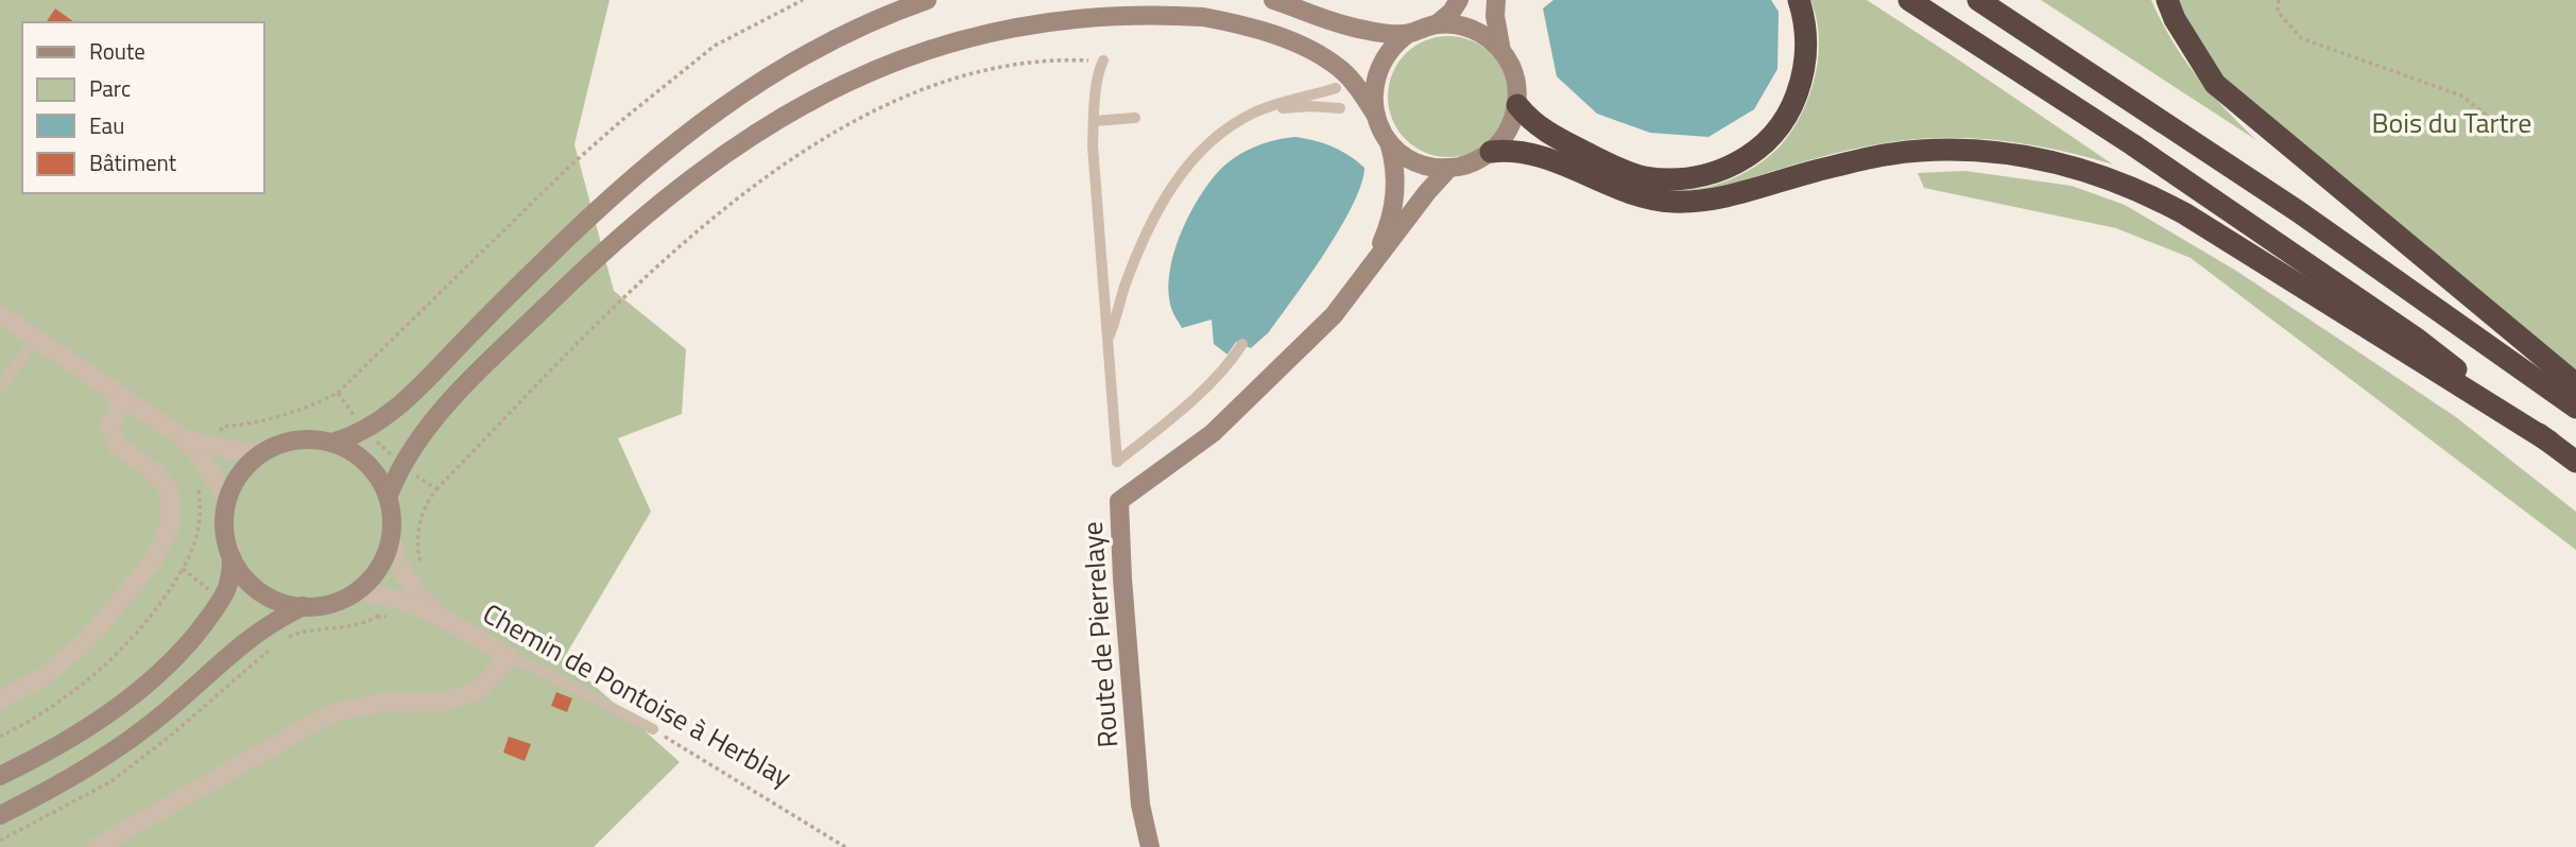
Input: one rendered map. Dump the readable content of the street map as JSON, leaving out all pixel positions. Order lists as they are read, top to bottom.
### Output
{
  "streets": {
    "main road": ["Route de Pierrelaye"],
    "street": ["Chemin de Pontoise à Herblay"]
  },
  "parks": ["Bois du Tartre"],
  "legend": [
    "Route",
    "Parc",
    "Eau",
    "Bâtiment"
  ]
}
